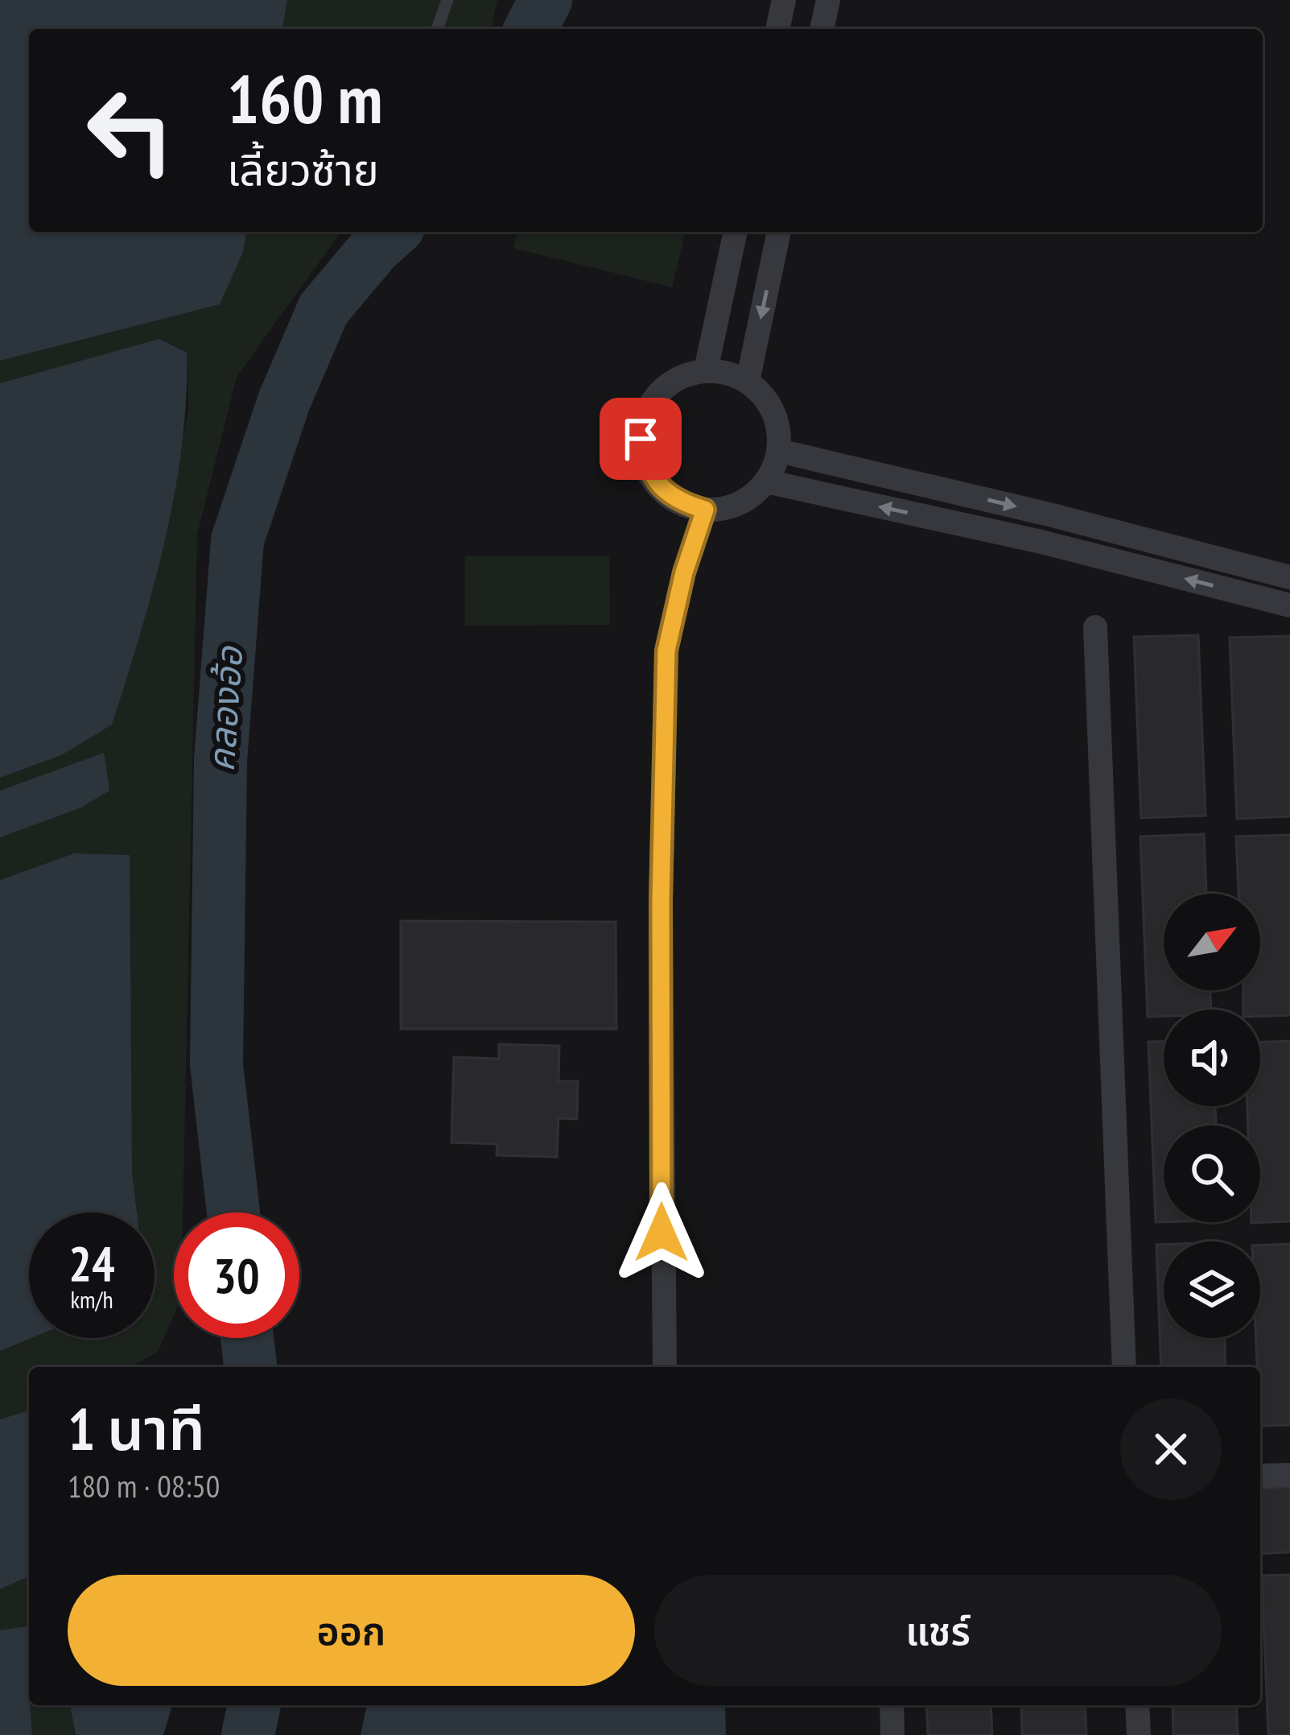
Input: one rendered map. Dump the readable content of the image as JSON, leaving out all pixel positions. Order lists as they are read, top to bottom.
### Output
{
  "water": ["คลองอ้อ"],
  "north": "top right",
  "page": {
    "turn": ["160 m", "เลี้ยวซ้าย"],
    "speed": "24 km/h",
    "limit": "30",
    "heading": ["1 นาที", "180 m · 08:50"],
    "buttons": ["ออก", "แชร์"]
  }
}
